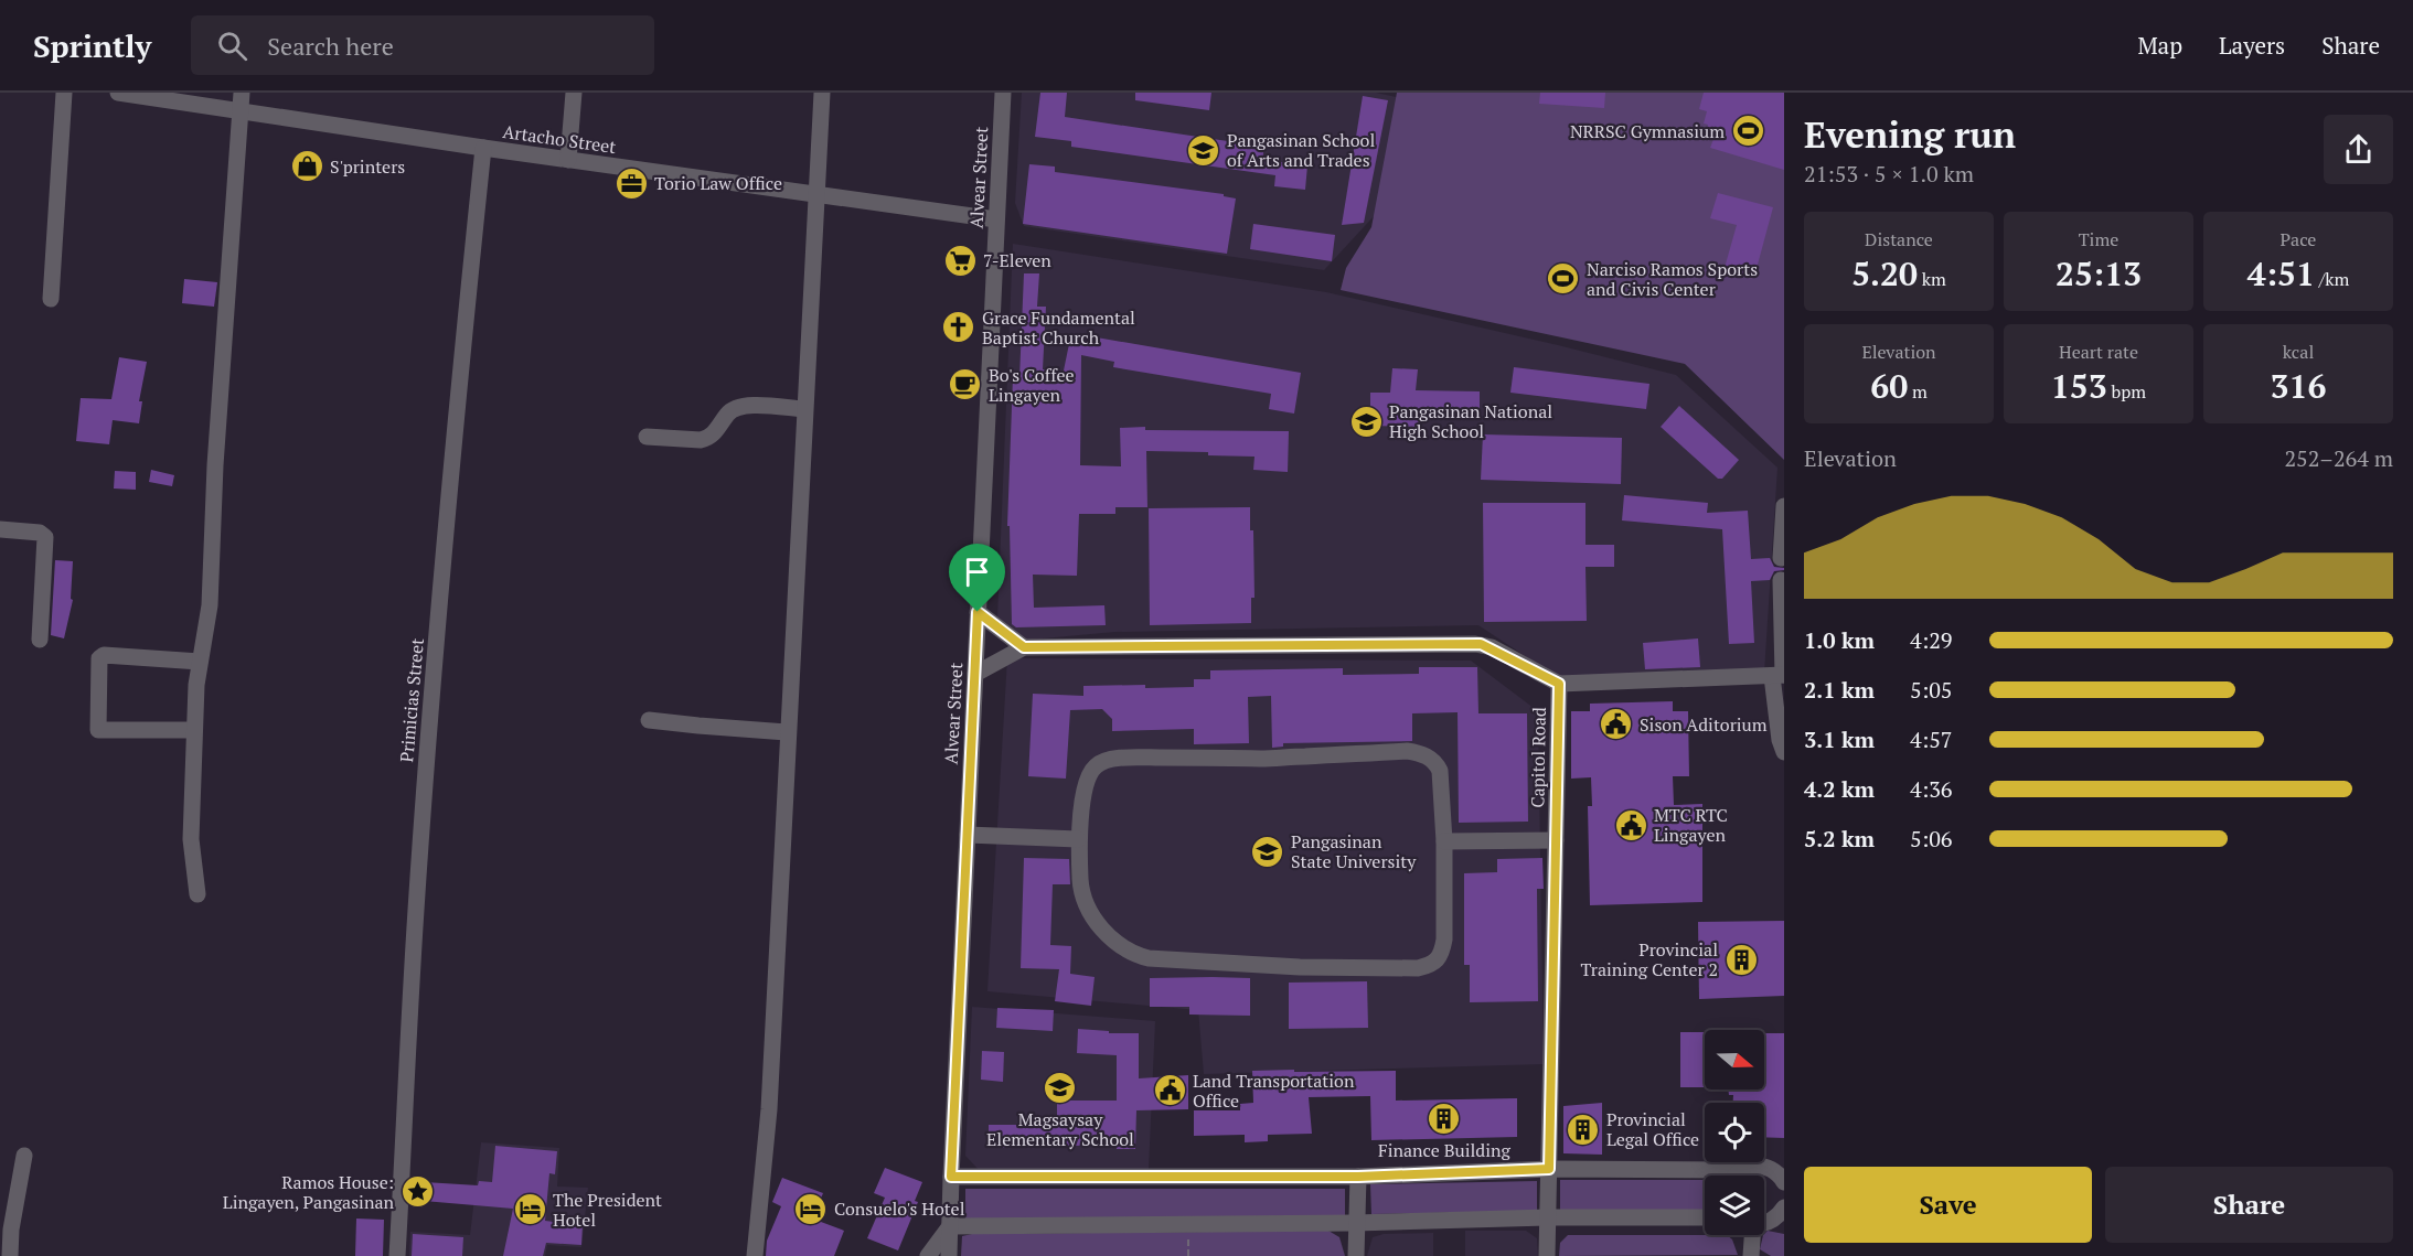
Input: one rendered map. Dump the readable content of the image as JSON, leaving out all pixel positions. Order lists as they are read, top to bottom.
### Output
{
  "streets": {
    "street": [
      "Artacho Street",
      "Alvear Street",
      "Primicias Street",
      "Capitol Road"
    ]
  },
  "crossings": [
    ["Artacho Street", "Alvear Street"],
    ["Artacho Street", "Primicias Street"],
    ["Alvear Street", "Capitol Road"]
  ],
  "places": {
    "sports": ["NRRSC Gymnasium", "Narciso Ramos Sports and Civis Center"],
    "school or university": [
      "Pangasinan School of Arts and Trades",
      "Pangasinan National High School",
      "Pangasinan State University",
      "Magsaysay Elementary School"
    ],
    "shop": ["S'printers"],
    "office": ["Torio Law Office"],
    "supermarket": ["7-Eleven"],
    "church": ["Grace Fundamental Baptist Church"],
    "cafe": ["Bo's Coffee Lingayen"],
    "public building": ["Sison Aditorium", "MTC RTC Lingayen", "Land Transportation Office"],
    "building": ["Provincial Training Center 2", "Finance Building", "Provincial Legal Office"],
    "place": ["Ramos House: Lingayen, Pangasinan"],
    "hotel": ["Consuelo's Hotel", "The President Hotel"]
  },
  "north": "right",
  "page": {
    "header": "Sprintly",
    "search": "Search here",
    "nav": ["Map", "Layers", "Share"],
    "heading": ["Evening run", "21:53 · 5 × 1.0 km"],
    "stats": [
      ["Distance", "5.20 km"],
      ["Time", "25:13"],
      ["Pace", "4:51 /km"],
      ["Elevation", "60 m"],
      ["Heart rate", "153 bpm"],
      ["kcal", "316"]
    ],
    "chart": ["Elevation", "252–264 m"],
    "list": [
      {
        "name": "1.0 km",
        "note": "4:29"
      },
      {
        "name": "2.1 km",
        "note": "5:05"
      },
      {
        "name": "3.1 km",
        "note": "4:57"
      },
      {
        "name": "4.2 km",
        "note": "4:36"
      },
      {
        "name": "5.2 km",
        "note": "5:06"
      }
    ],
    "buttons": ["Save", "Share"]
  }
}
